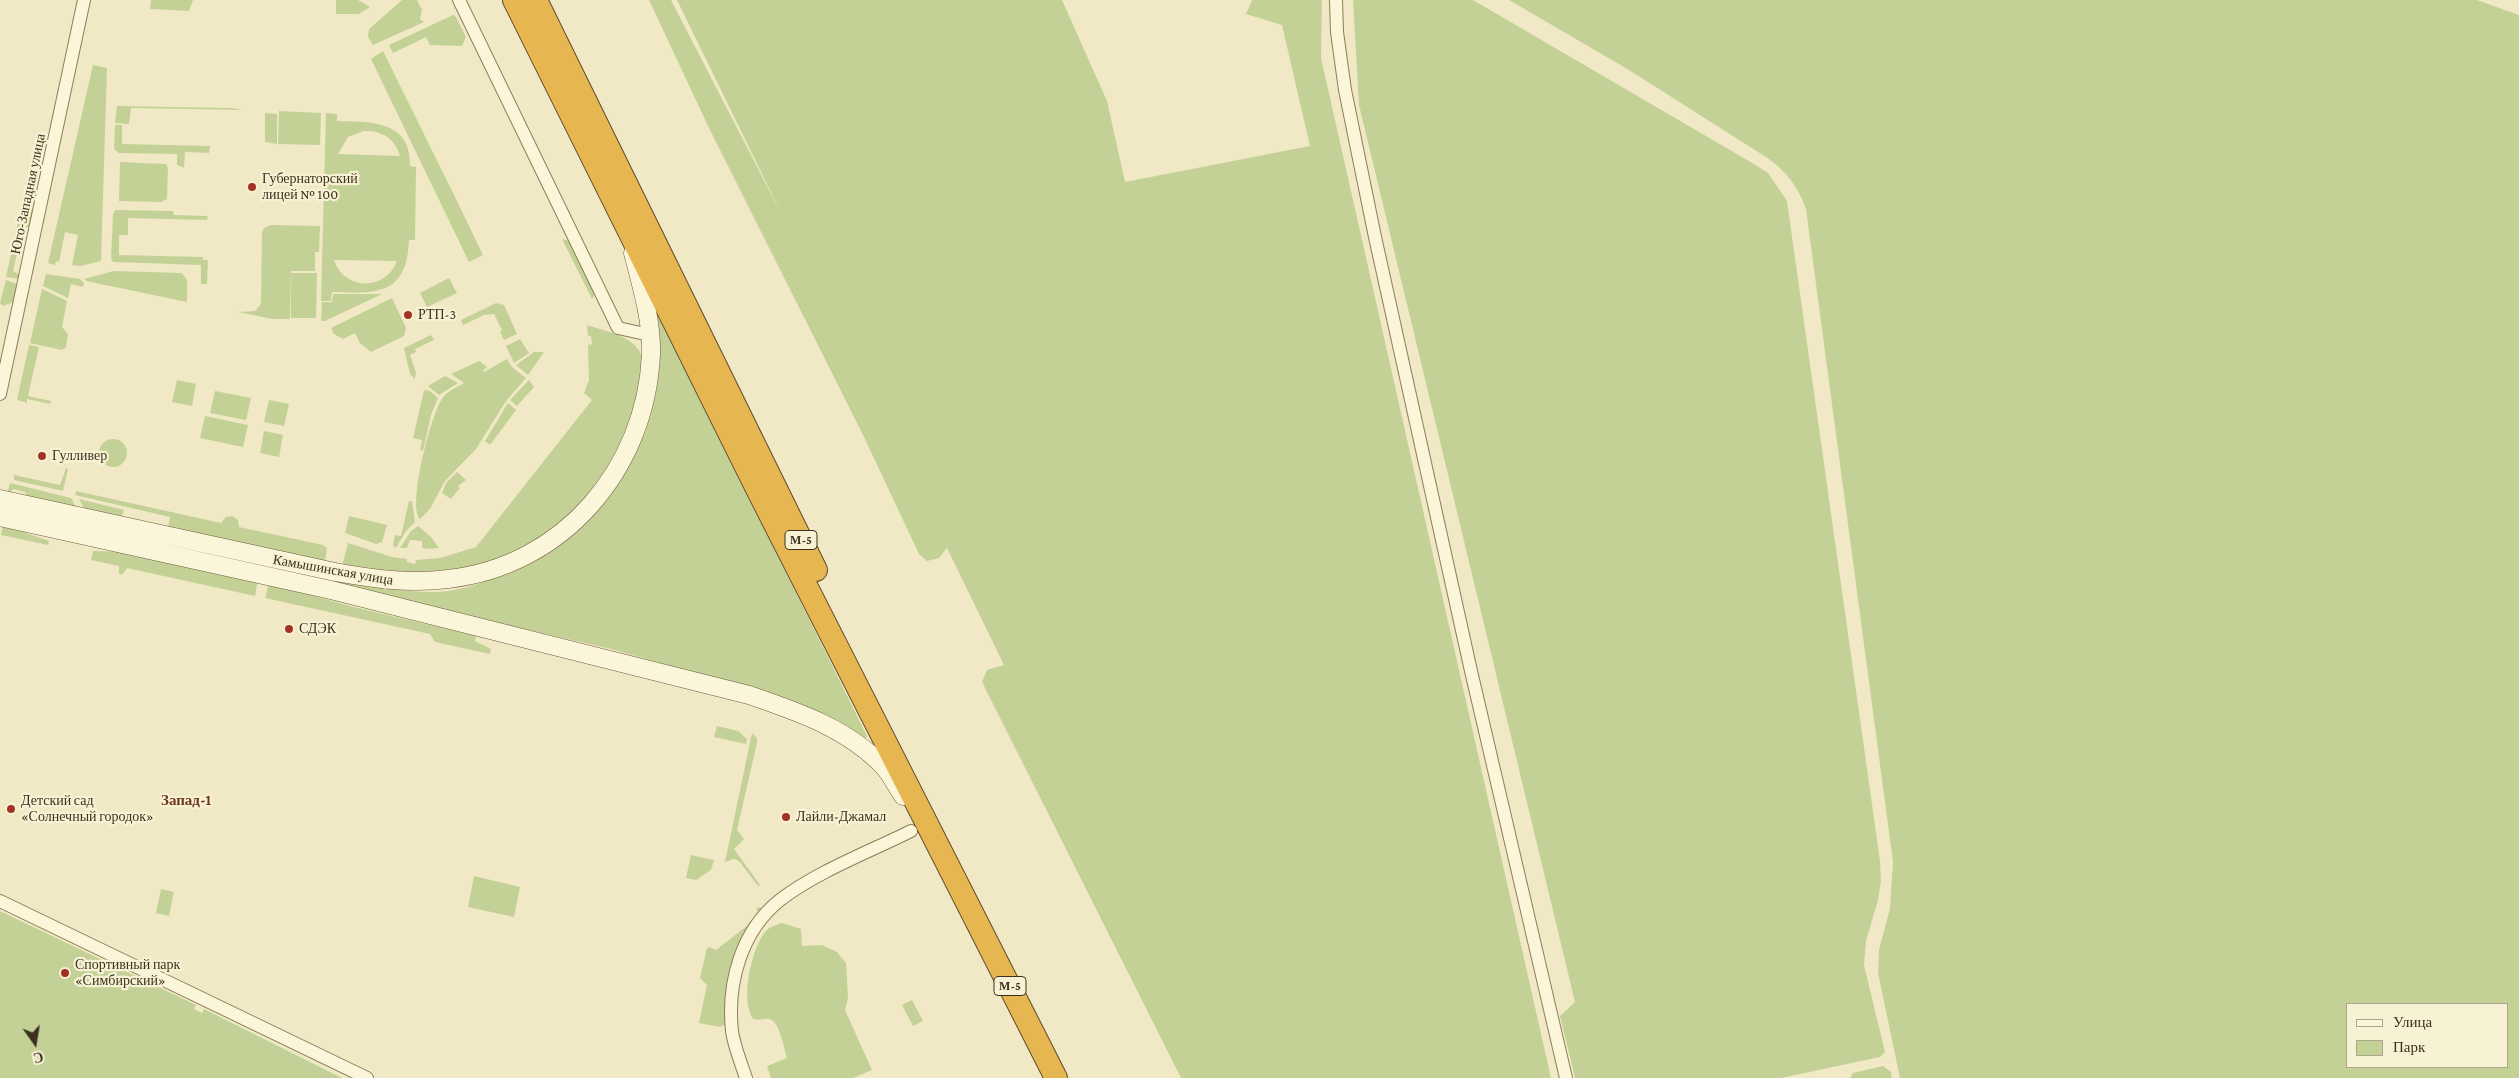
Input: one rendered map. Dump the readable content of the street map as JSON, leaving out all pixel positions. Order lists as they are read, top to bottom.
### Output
{
  "streets": {
    "highway": ["М-5"],
    "street": ["Юго-Западная улица", "Камышинская улица"]
  },
  "crossings": [
    ["М-5", "Камышинская улица"]
  ],
  "districts": ["Запад-1"],
  "places": [
    "Губернаторский лицей № 100",
    "РТП-3",
    "Гулливер",
    "СДЭК",
    "Детский сад «Солнечный городок»",
    "Лайли-Джамал",
    "Спортивный парк «Симбирский»"
  ],
  "legend": ["Улица", "Парк"],
  "north": "bottom"
}
